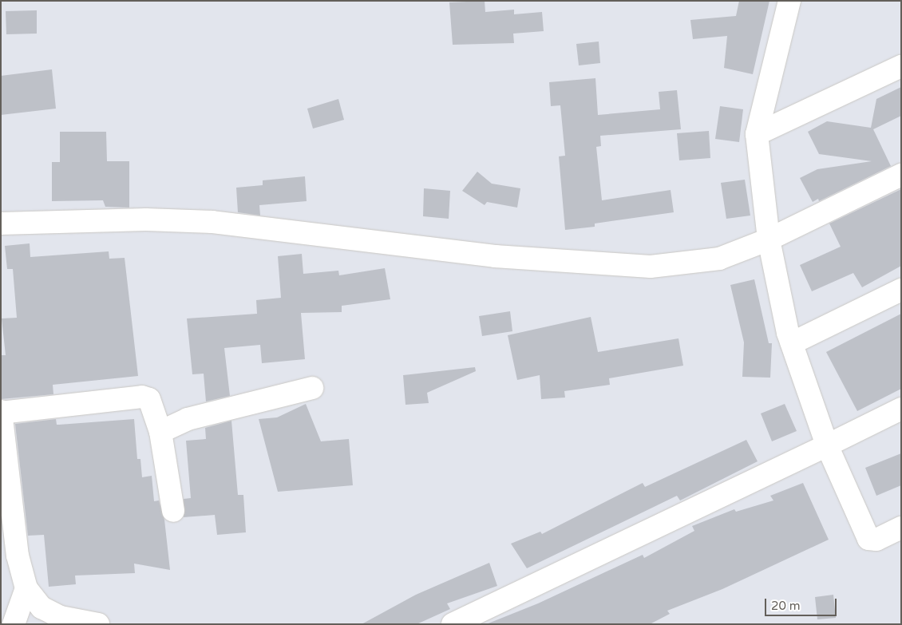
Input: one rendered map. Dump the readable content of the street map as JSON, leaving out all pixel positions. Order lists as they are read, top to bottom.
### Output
{
  "scale_bar": "20 m"
}
